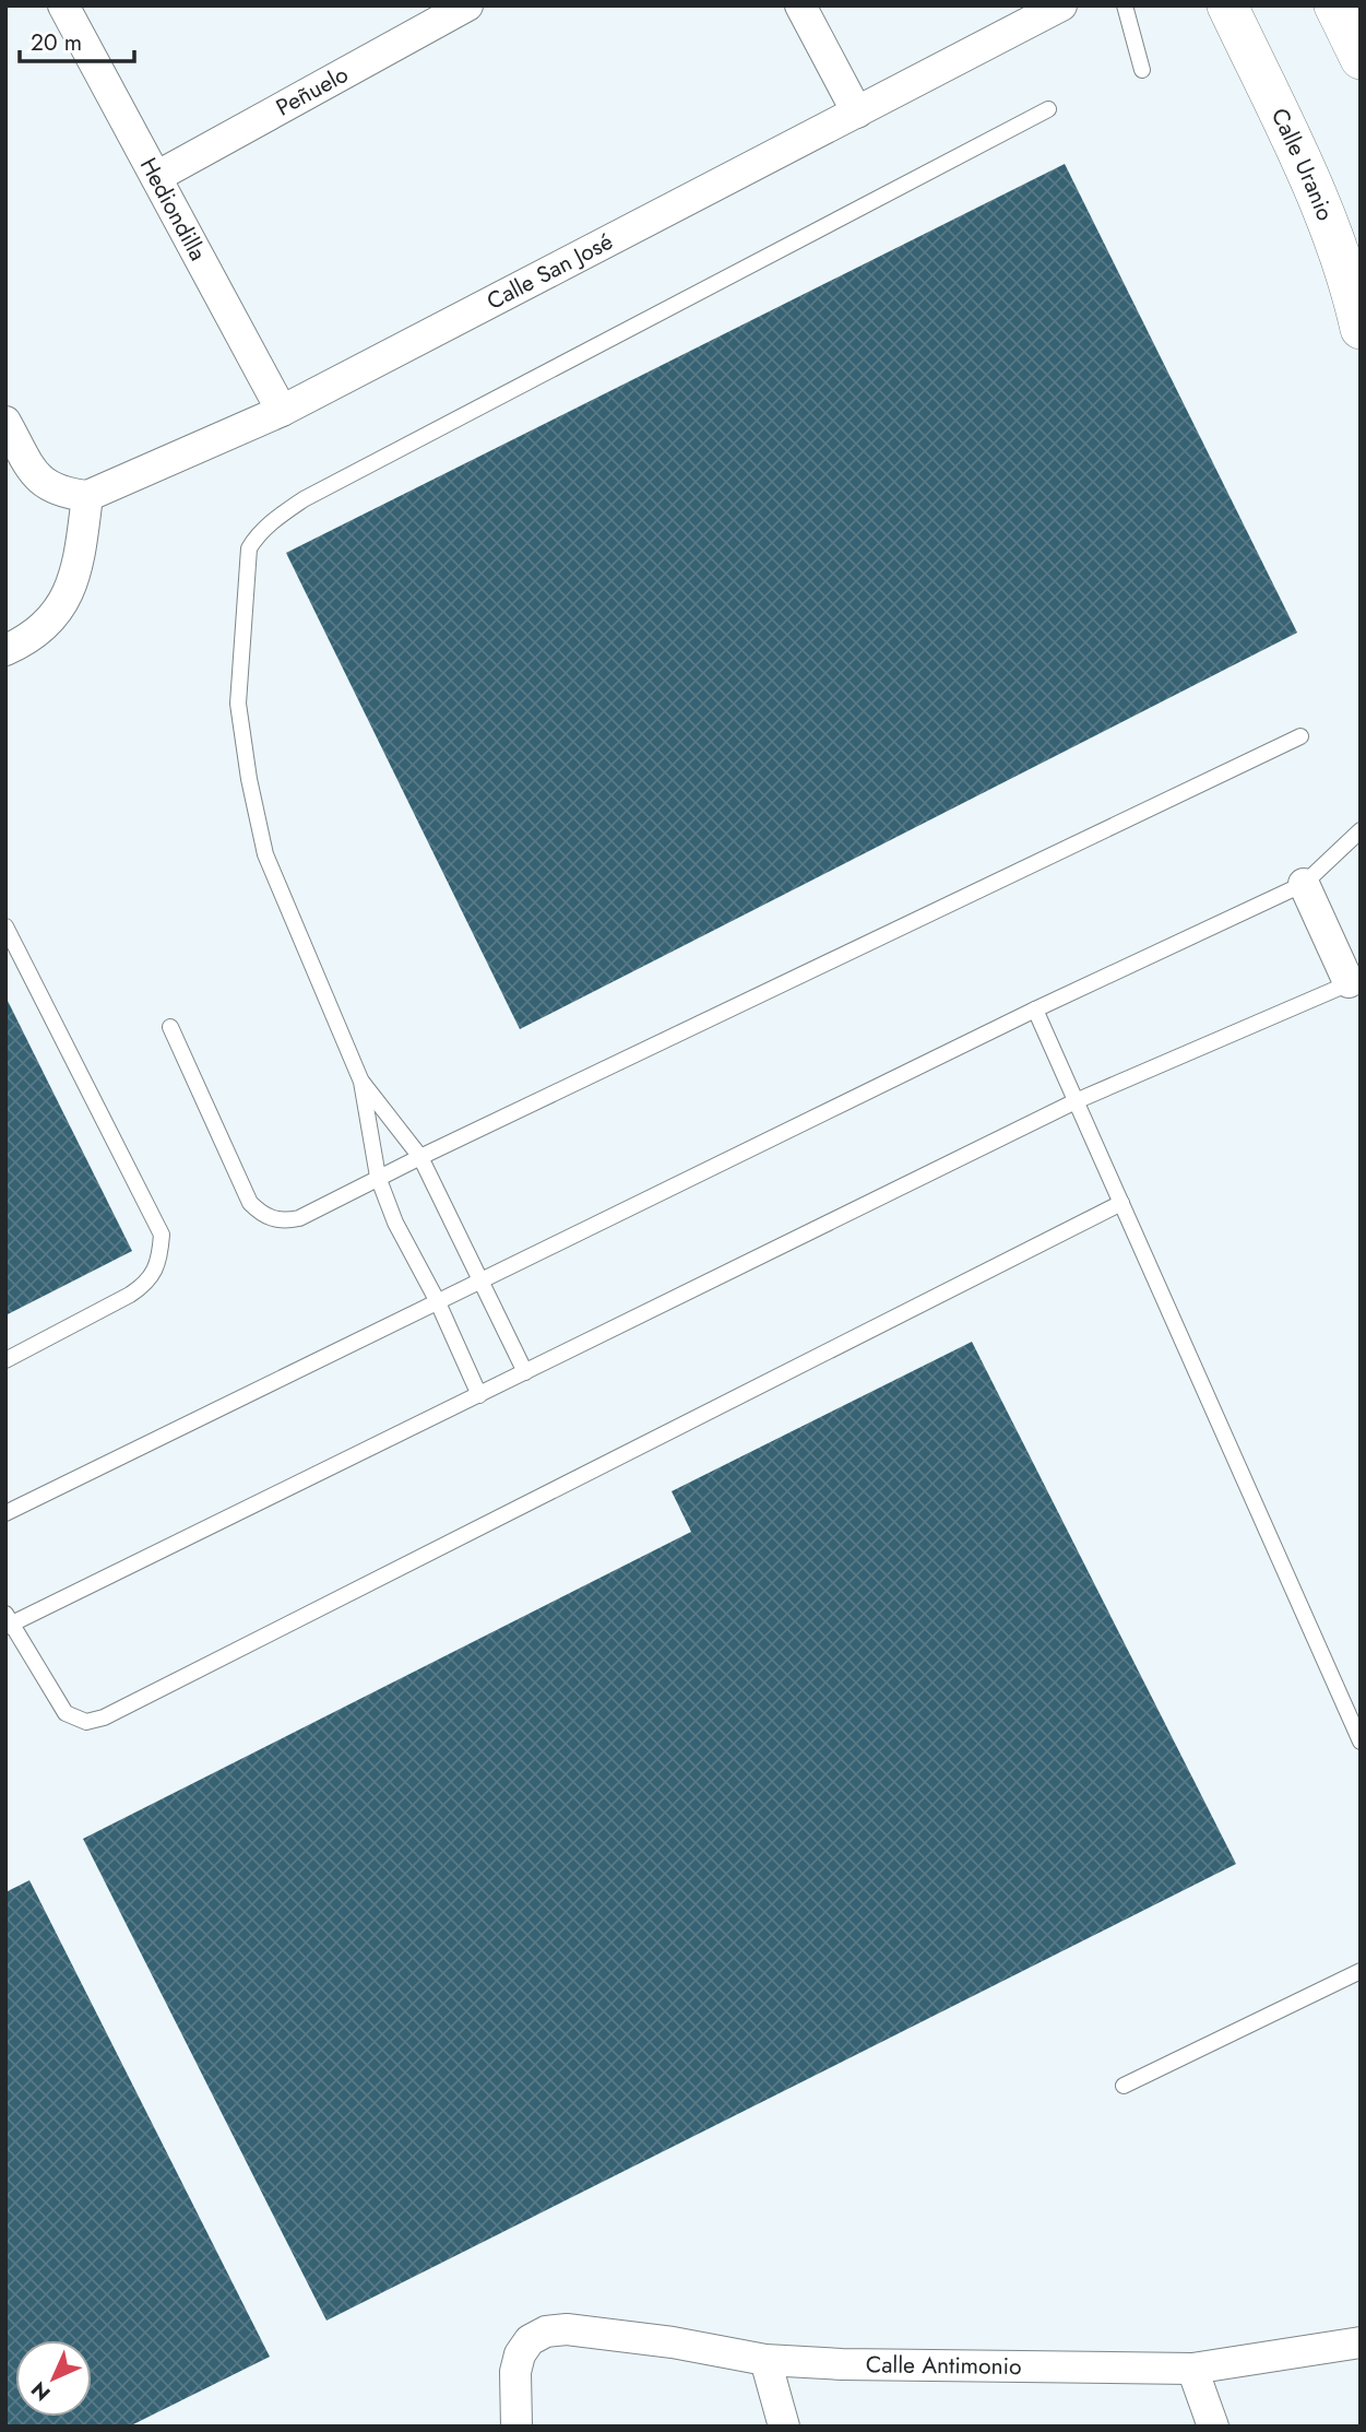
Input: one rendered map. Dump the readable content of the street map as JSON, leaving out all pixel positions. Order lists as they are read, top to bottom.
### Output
{
  "streets": {
    "street": [
      "Peñuelo",
      "Calle Uranio",
      "Hediondilla",
      "Calle San José",
      "Calle Antimonio"
    ]
  },
  "crossings": [
    ["Peñuelo", "Hediondilla"],
    ["Hediondilla", "Calle San José"]
  ],
  "scale_bar": "20 m",
  "north": "bottom left"
}
